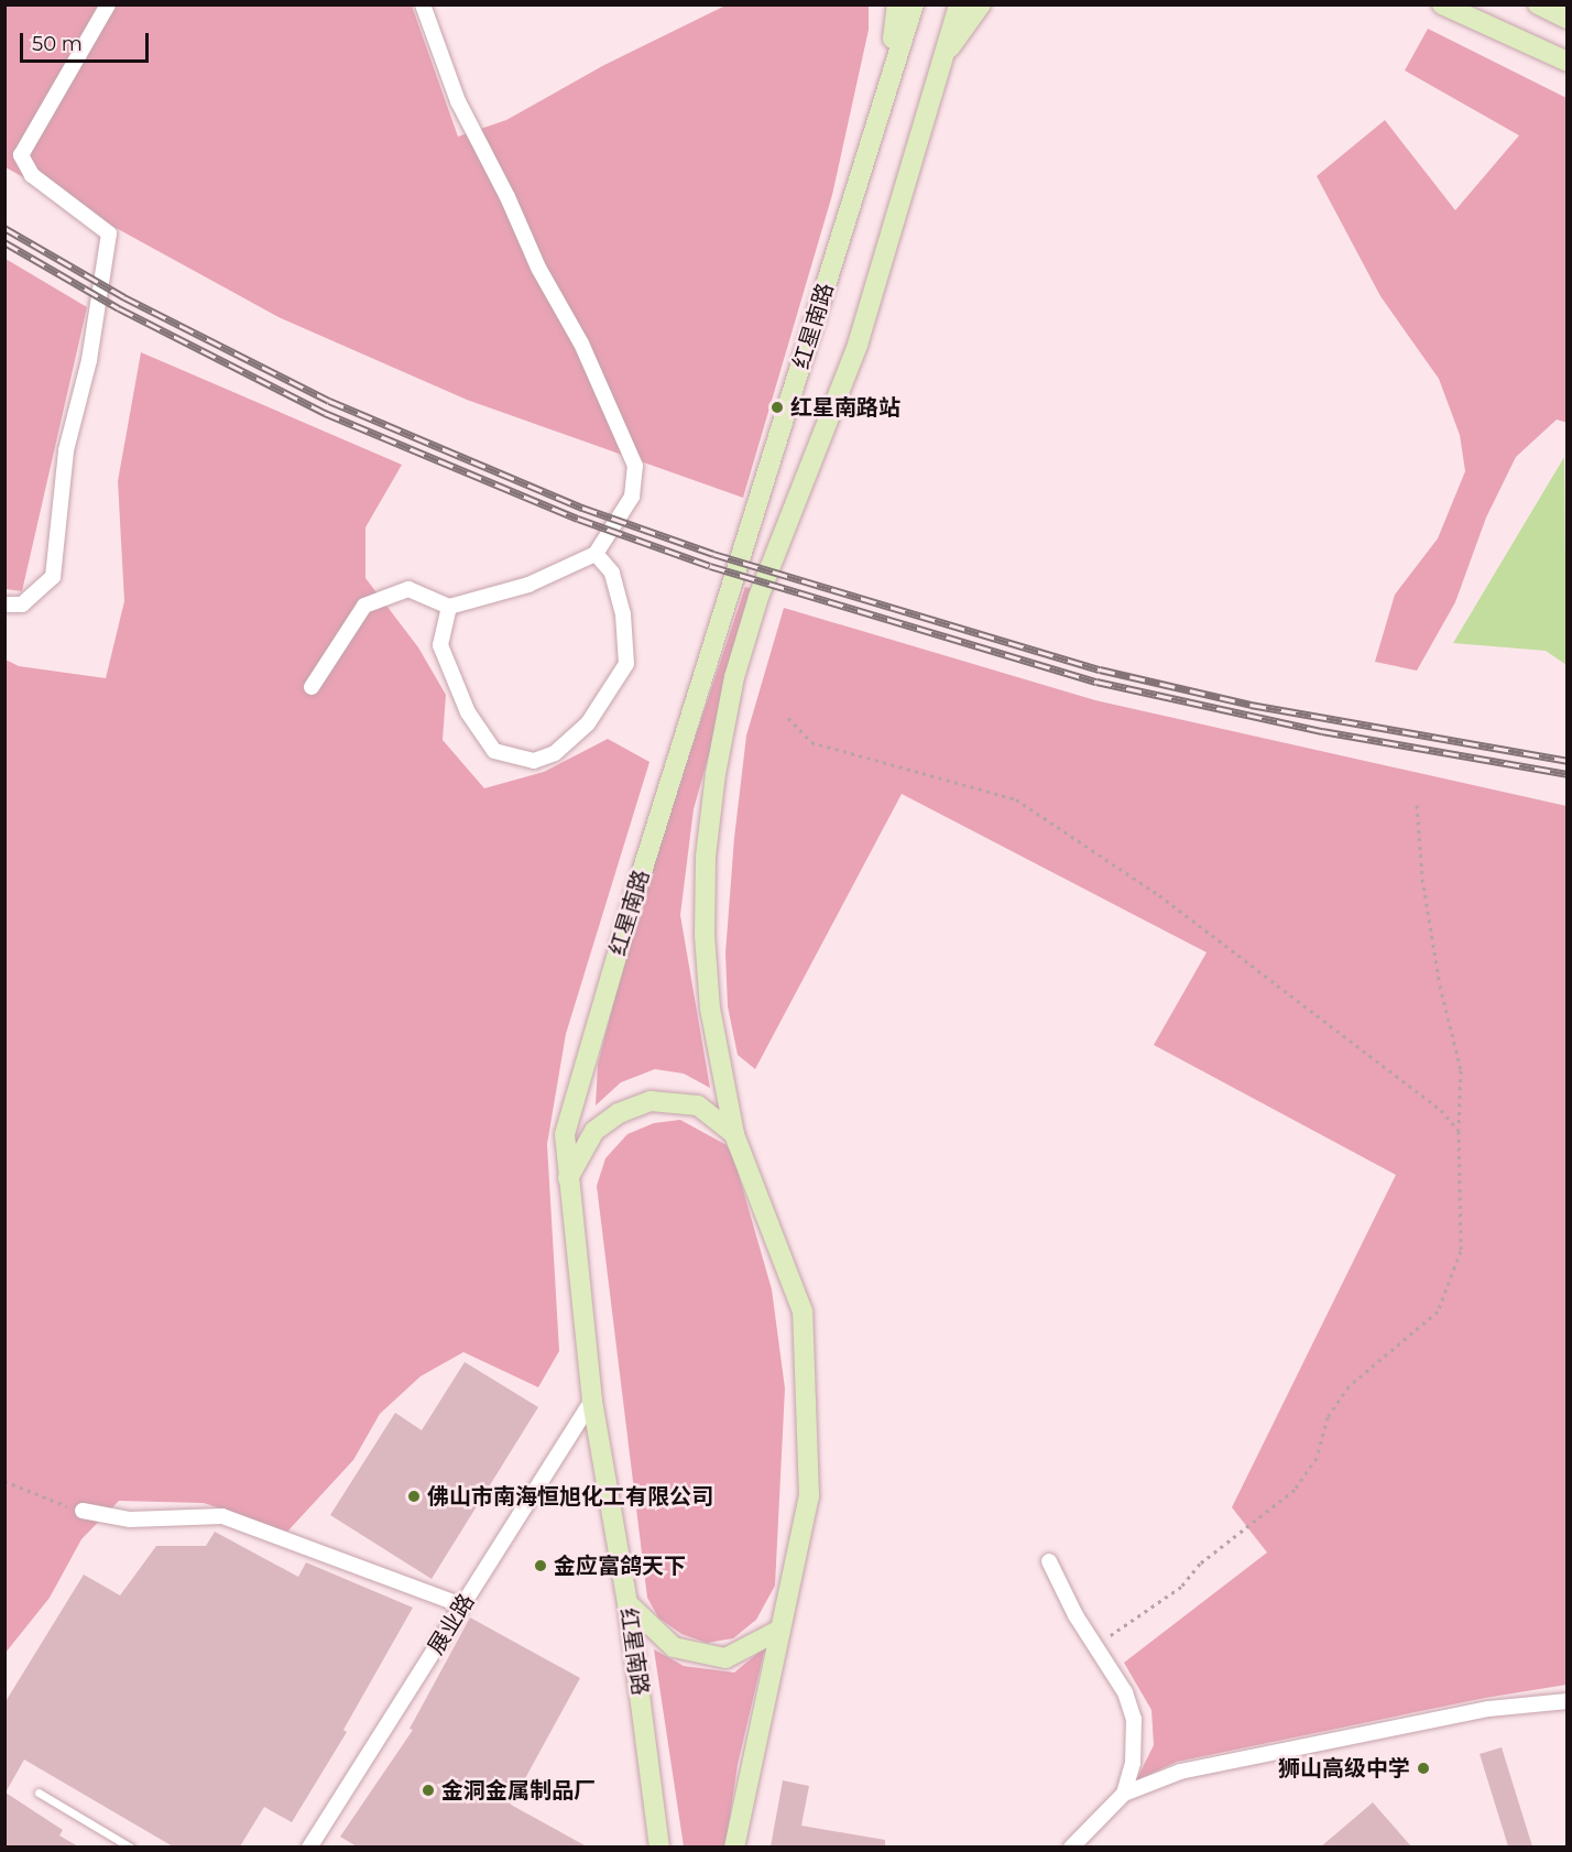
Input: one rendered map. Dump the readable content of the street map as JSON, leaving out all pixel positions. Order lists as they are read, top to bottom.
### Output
{
  "streets": {
    "main road": ["红星南路"],
    "street": ["展业路"]
  },
  "crossings": [
    ["红星南路", "展业路"]
  ],
  "places": [
    "红星南路站",
    "佛山市南海恒旭化工有限公司",
    "金应富鸽天下",
    "狮山高级中学",
    "金洞金属制品厂"
  ],
  "scale_bar": "50 m"
}
